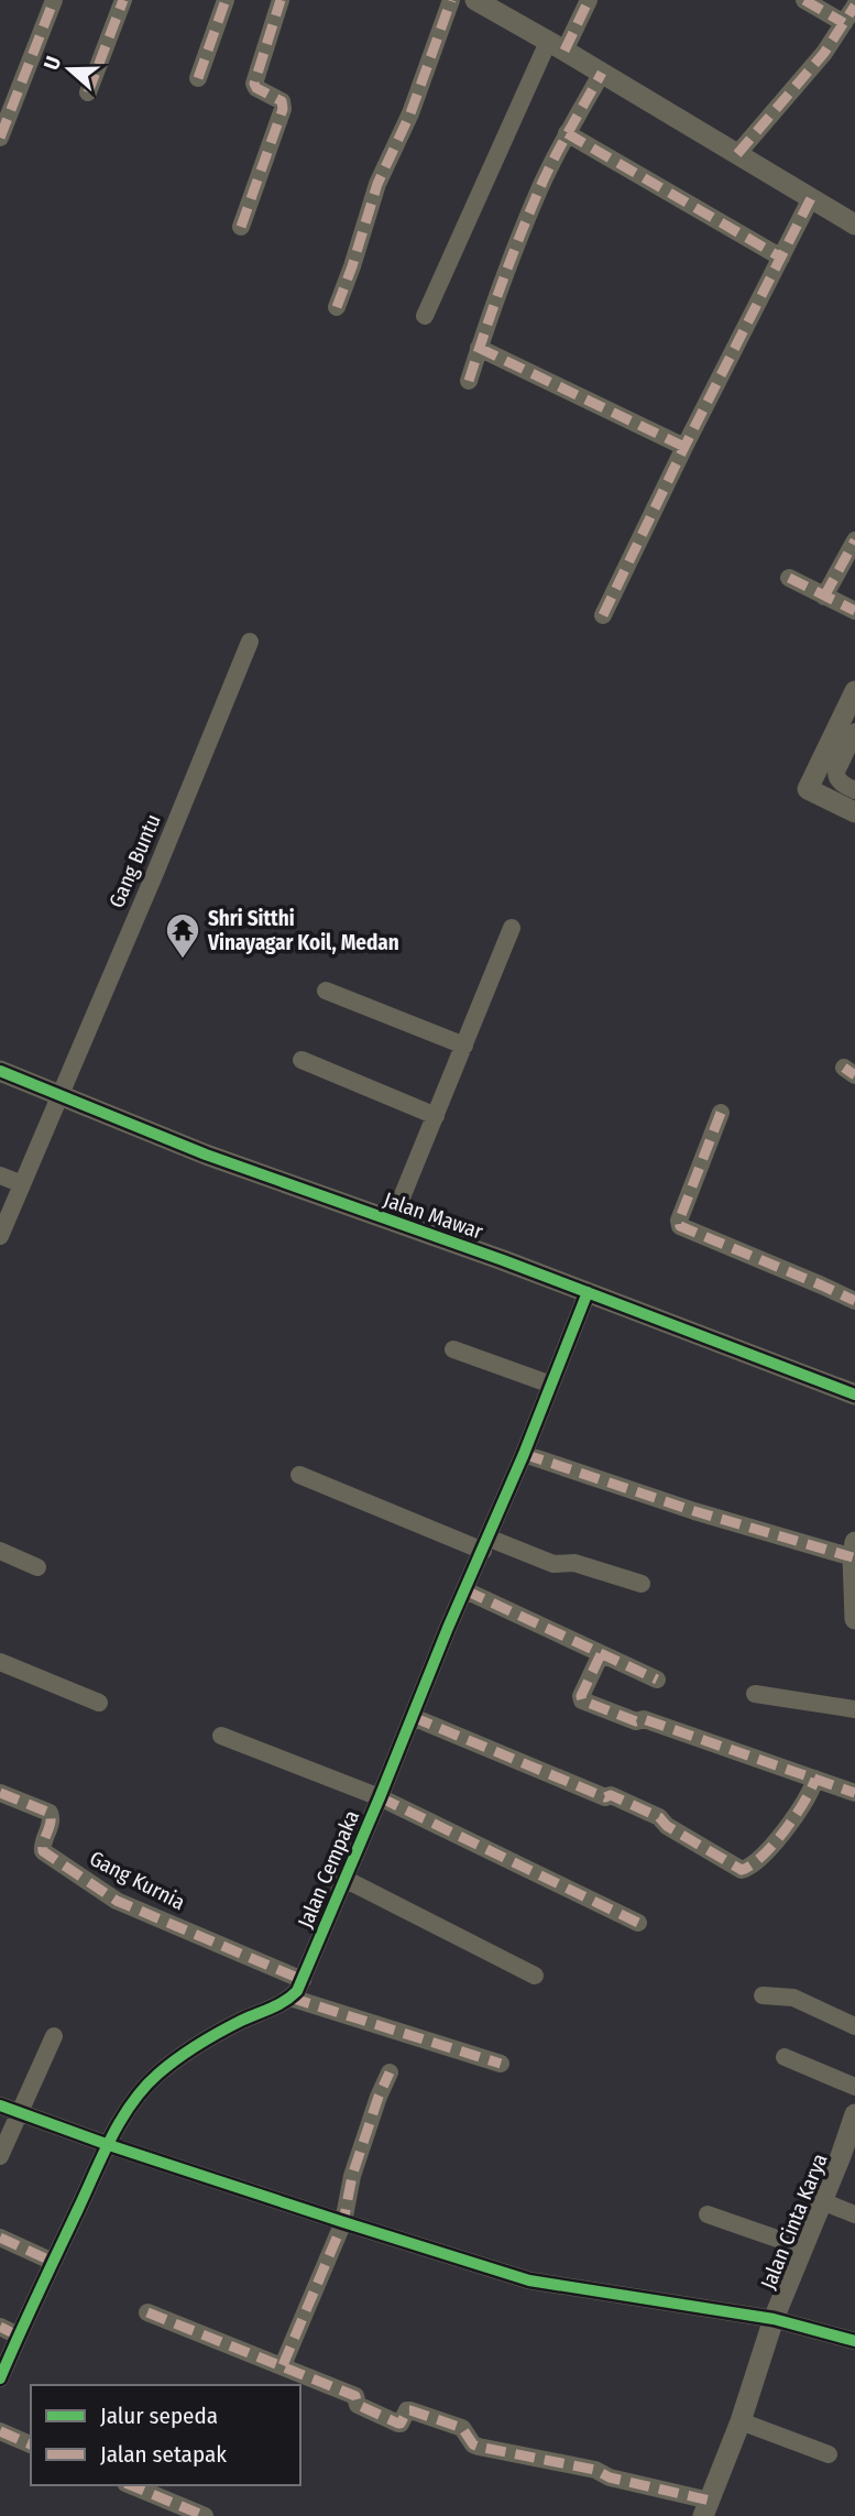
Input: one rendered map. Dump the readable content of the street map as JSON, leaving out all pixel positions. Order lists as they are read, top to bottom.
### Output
{
  "streets": {
    "street": [
      "Gang Buntu",
      "Jalan Mawar",
      "Jalan Cempaka",
      "Gang Kurnia",
      "Jalan Cinta Karya"
    ]
  },
  "crossings": [
    ["Gang Buntu", "Jalan Mawar"],
    ["Jalan Mawar", "Jalan Cempaka"],
    ["Jalan Cempaka", "Gang Kurnia"]
  ],
  "places": {
    "temple": ["Shri Sitthi Vinayagar Koil, Medan"]
  },
  "legend": ["Jalur sepeda", "Jalan setapak"],
  "north": "left"
}
